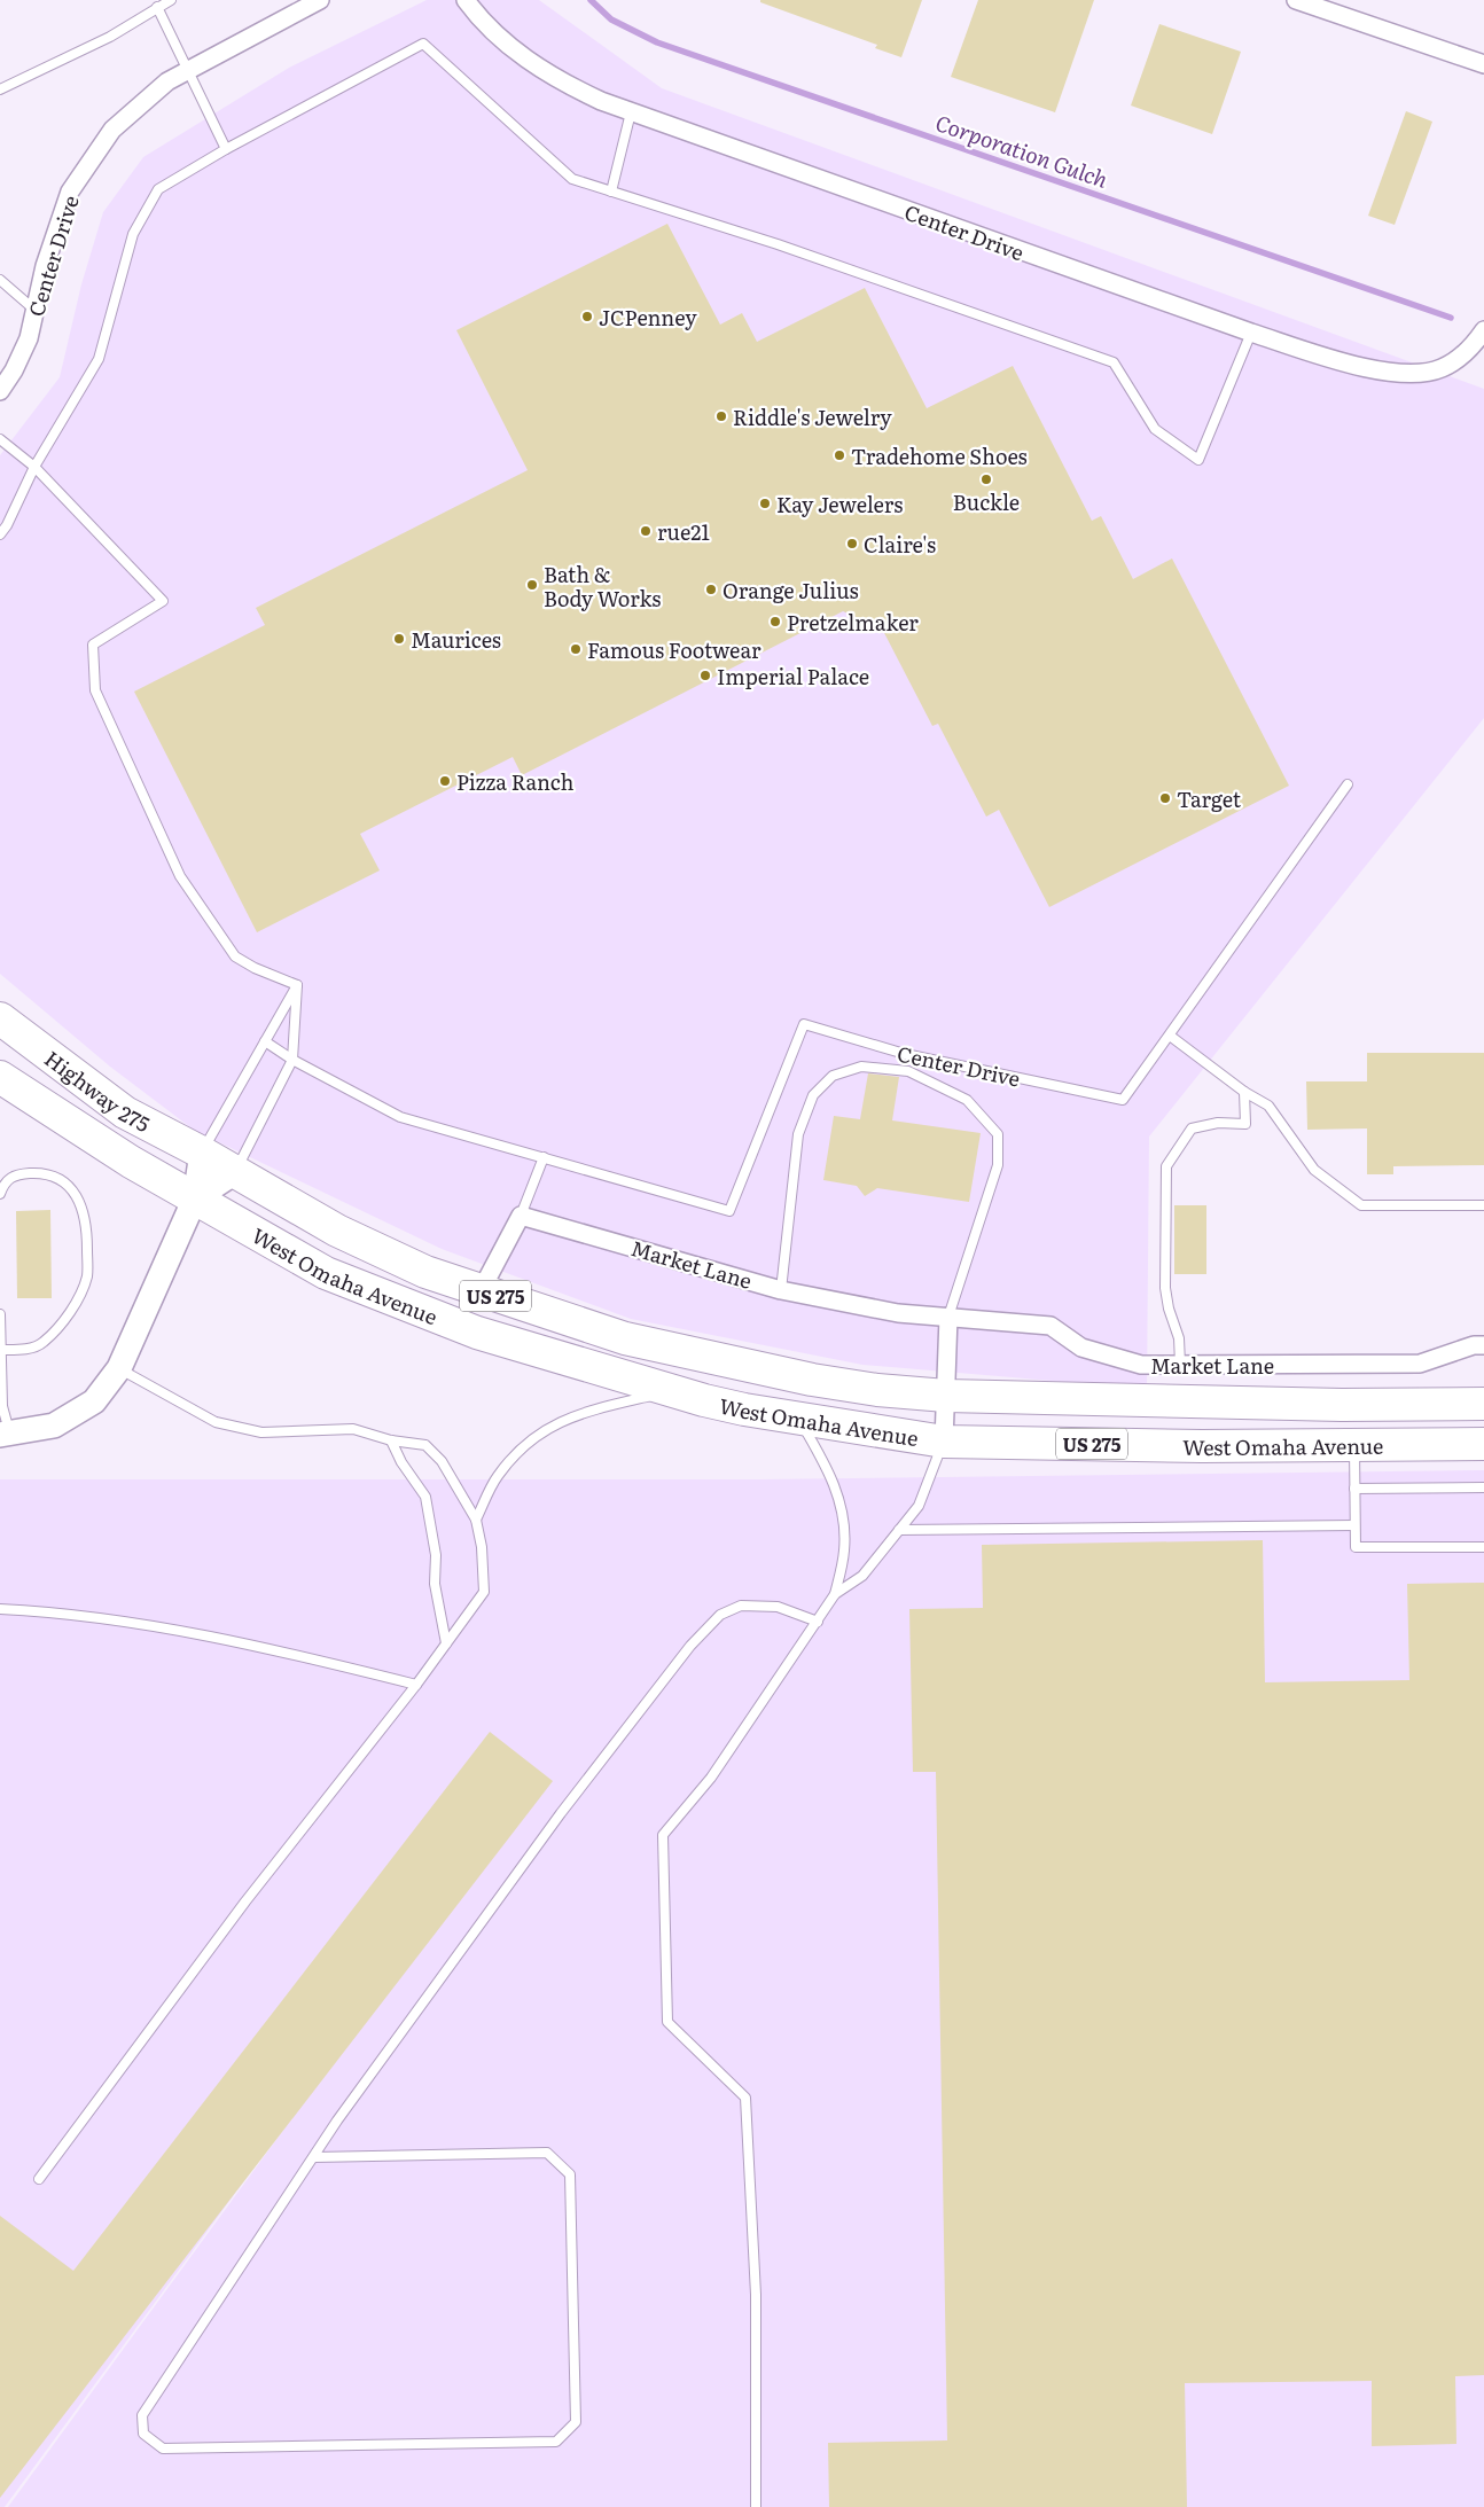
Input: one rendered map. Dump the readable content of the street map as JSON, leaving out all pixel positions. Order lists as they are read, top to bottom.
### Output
{
  "streets": {
    "highway": ["Highway 275", "West Omaha Avenue", "US 275"],
    "street": ["Center Drive", "Market Lane"]
  },
  "crossings": [
    ["Highway 275", "West Omaha Avenue"]
  ],
  "water": ["Corporation Gulch"],
  "places": [
    "JCPenney",
    "Riddle's Jewelry",
    "Tradehome Shoes",
    "Buckle",
    "Kay Jewelers",
    "rue21",
    "Claire's",
    "Bath & Body Works",
    "Orange Julius",
    "Pretzelmaker",
    "Maurices",
    "Famous Footwear",
    "Imperial Palace",
    "Pizza Ranch",
    "Target"
  ]
}
